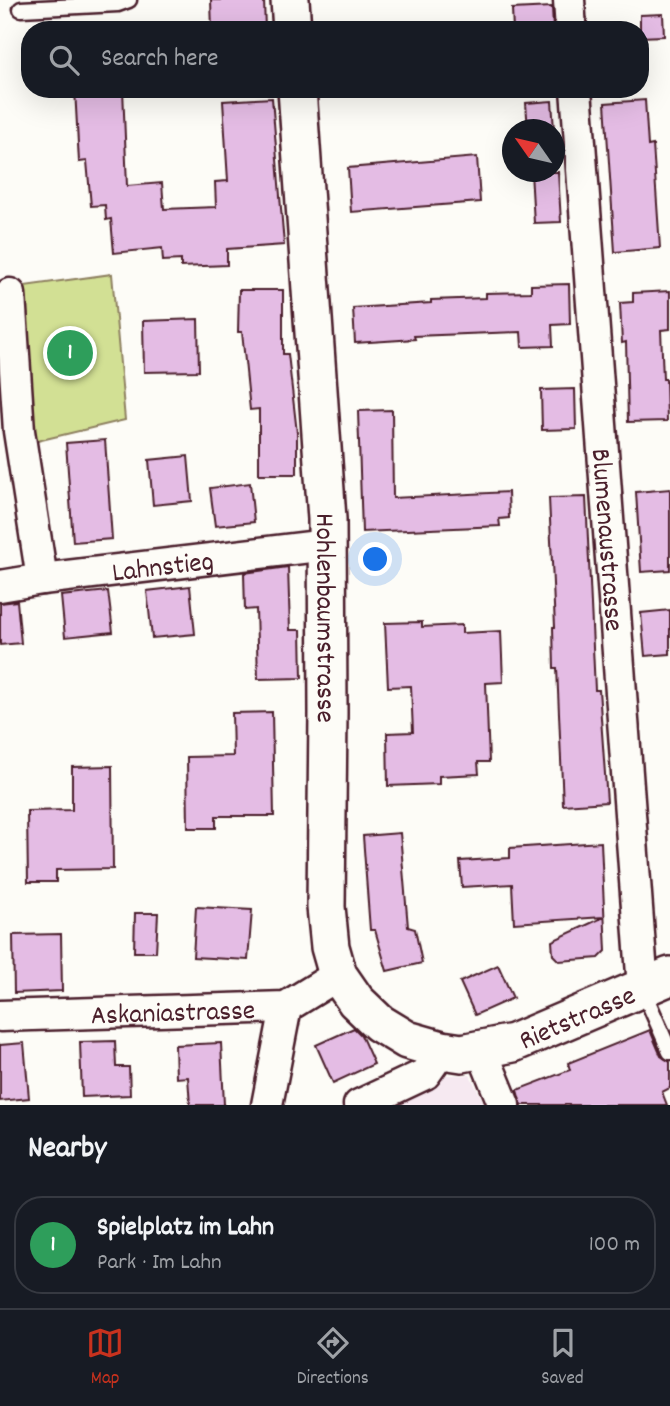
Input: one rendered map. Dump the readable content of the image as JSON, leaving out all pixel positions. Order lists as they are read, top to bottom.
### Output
{
  "streets": {
    "street": [
      "Blumenaustrasse",
      "Lahnstieg",
      "Hohlenbaumstrasse",
      "Askaniastrasse",
      "Rietstrasse"
    ]
  },
  "crossings": [
    ["Blumenaustrasse", "Rietstrasse"],
    ["Lahnstieg", "Hohlenbaumstrasse"],
    ["Hohlenbaumstrasse", "Askaniastrasse"],
    ["Hohlenbaumstrasse", "Rietstrasse"]
  ],
  "north": "top left",
  "page": {
    "search": "Search here",
    "pins": "1",
    "heading": "Nearby",
    "list": [
      {
        "mark": "1",
        "name": "Spielplatz im Lahn",
        "note": "Park · Im Lahn",
        "value": "100 m"
      }
    ],
    "nav": ["Map", "Directions", "Saved"]
  }
}
